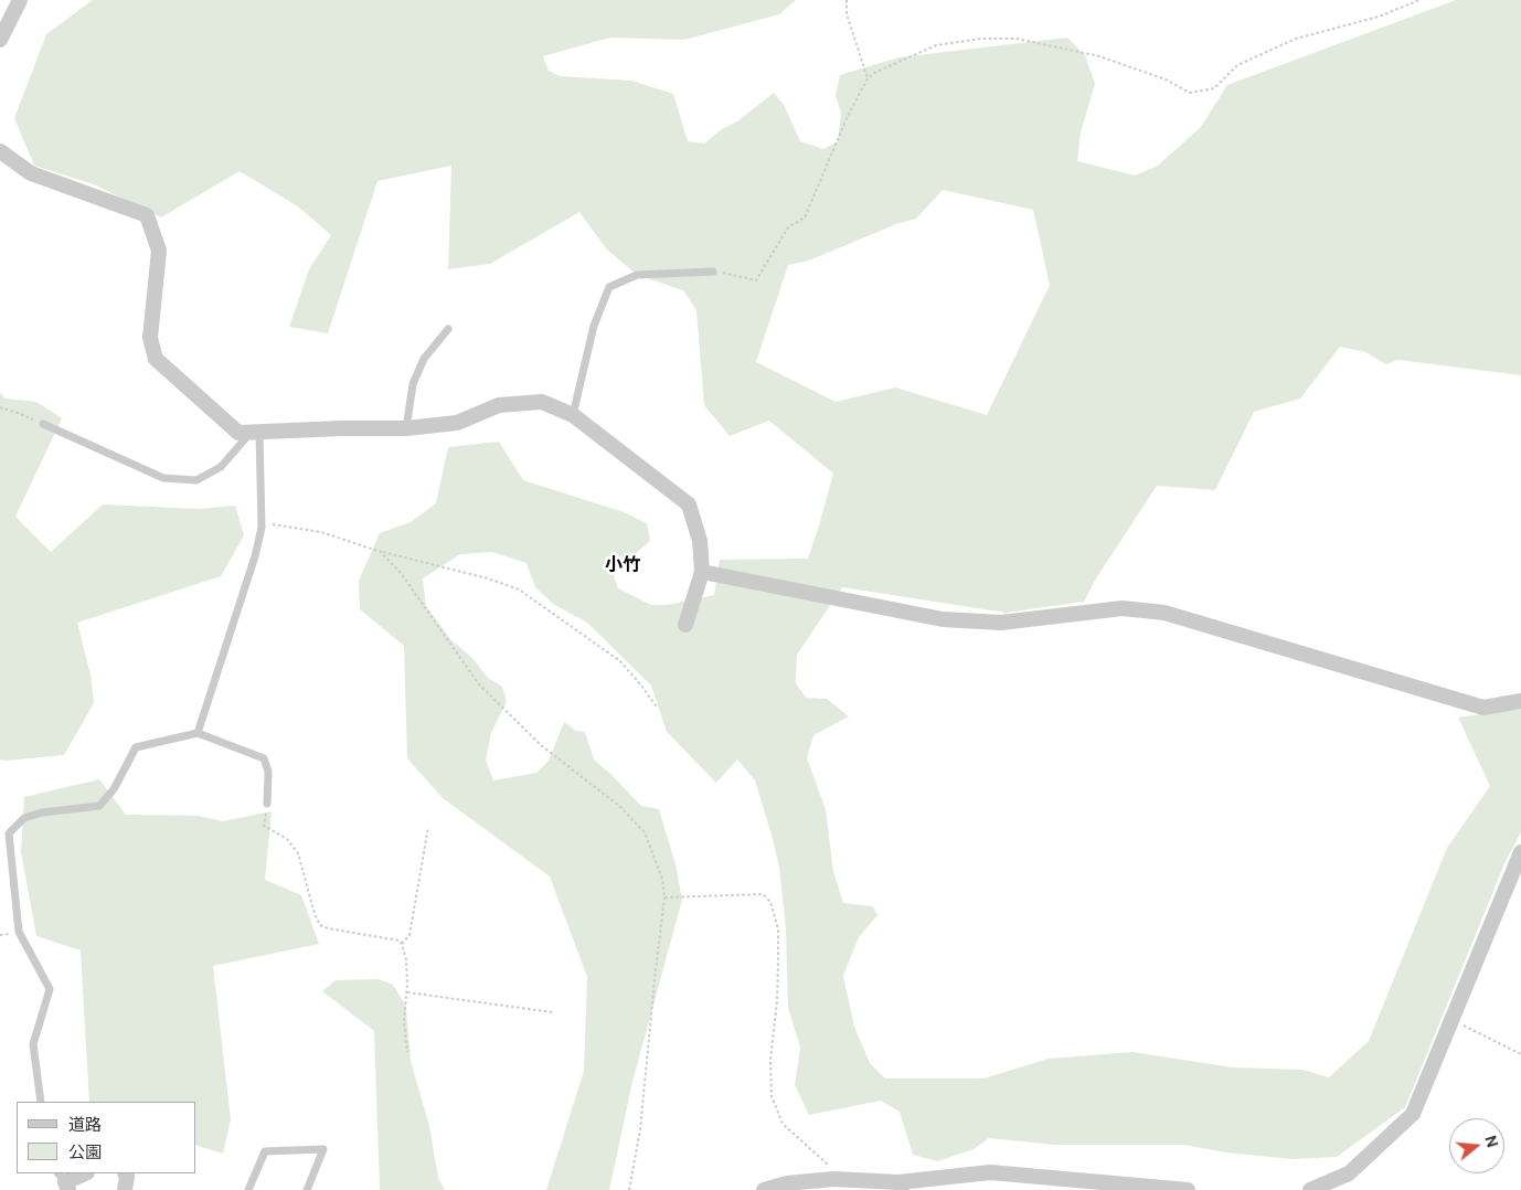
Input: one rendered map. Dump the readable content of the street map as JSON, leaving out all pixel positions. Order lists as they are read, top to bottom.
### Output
{
  "districts": ["小竹"],
  "legend": ["道路", "公園"],
  "north": "right"
}
